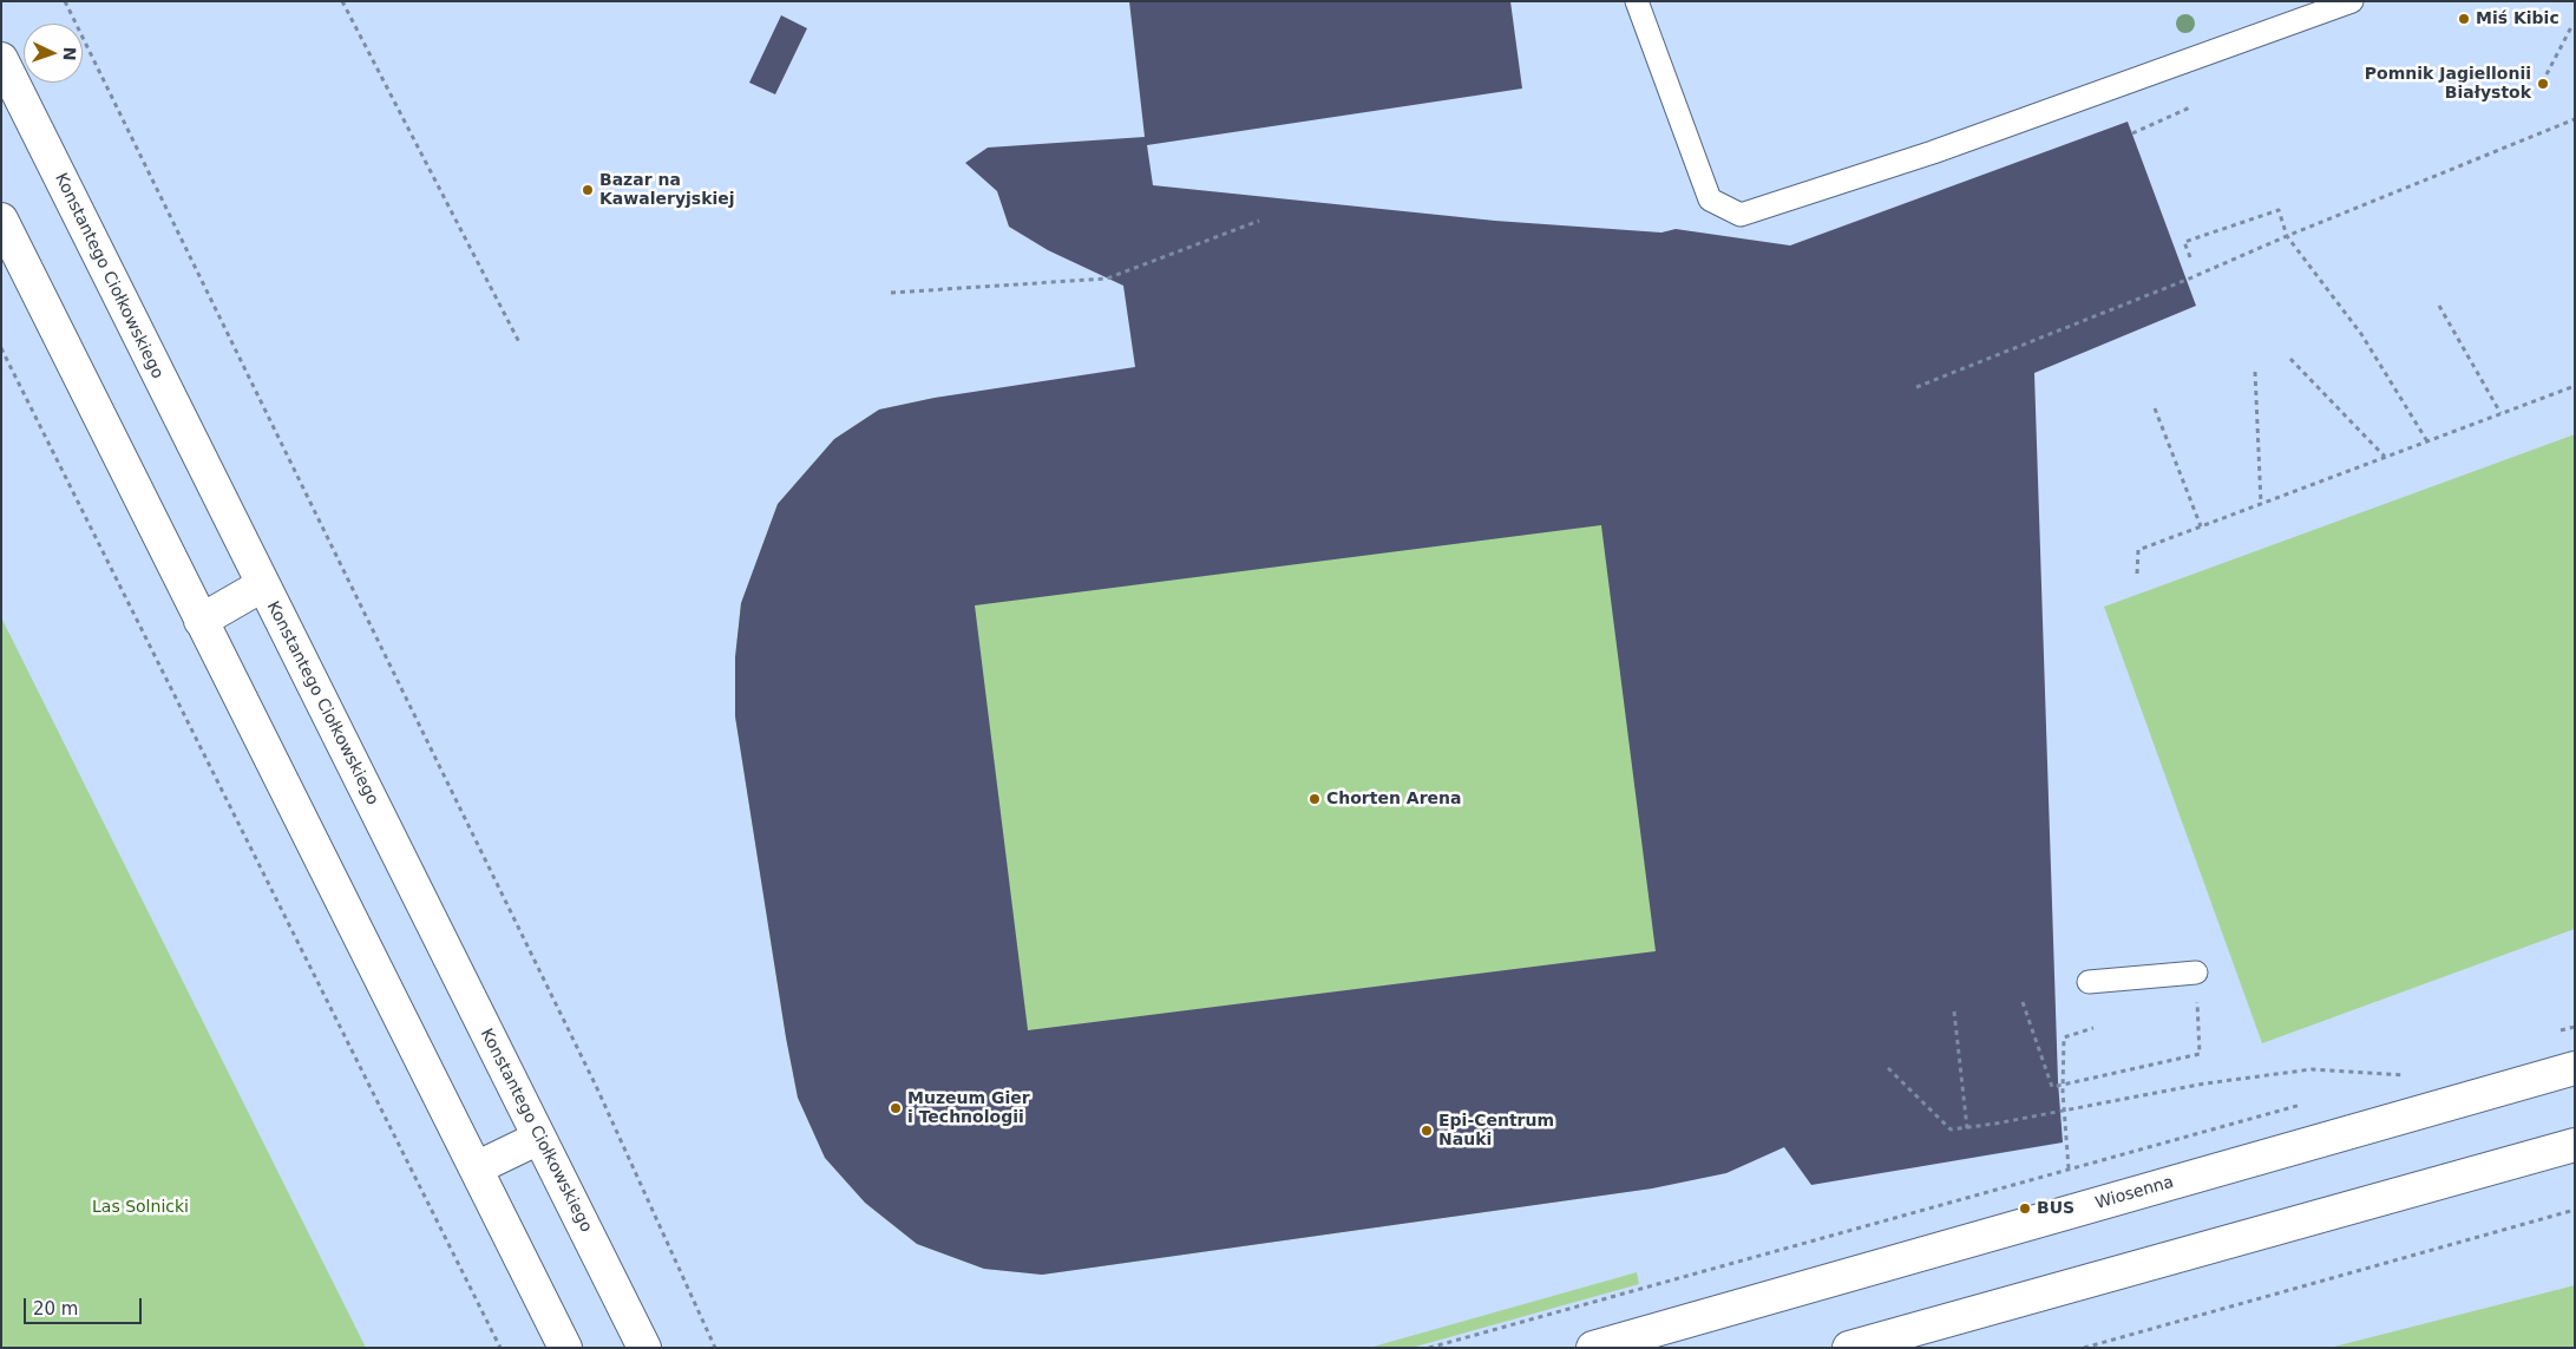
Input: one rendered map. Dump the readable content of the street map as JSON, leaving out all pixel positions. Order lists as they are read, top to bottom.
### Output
{
  "streets": {
    "main road": ["Konstantego Ciołkowskiego", "Wiosenna"]
  },
  "parks": ["Las Solnicki"],
  "places": [
    "Miś Kibic",
    "Pomnik Jagiellonii Białystok",
    "Bazar na Kawaleryjskiej",
    "Chorten Arena",
    "Muzeum Gier i Technologii",
    "Epi-Centrum Nauki",
    "BUS"
  ],
  "scale_bar": "20 m",
  "north": "right"
}
